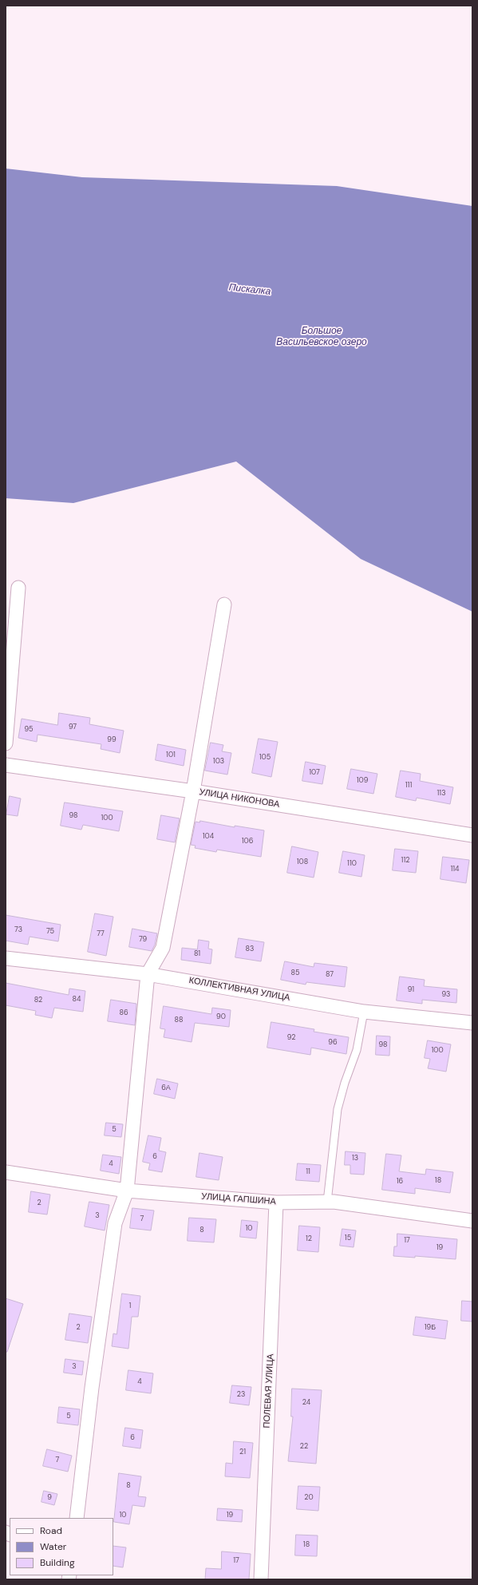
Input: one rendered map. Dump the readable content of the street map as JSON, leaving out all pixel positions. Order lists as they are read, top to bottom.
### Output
{
  "streets": {
    "street": [
      "УЛИЦА НИКОНОВА",
      "КОЛЛЕКТИВНАЯ УЛИЦА",
      "УЛИЦА ГАПШИНА",
      "ПОЛЕВАЯ УЛИЦА"
    ]
  },
  "crossings": [
    ["УЛИЦА ГАПШИНА", "ПОЛЕВАЯ УЛИЦА"]
  ],
  "water": ["Пискалка", "Большое Васильевское озеро"],
  "house_numbers": [
    "97",
    "95",
    "99",
    "101",
    "105",
    "103",
    "107",
    "109",
    "111",
    "113",
    "98",
    "100",
    "104",
    "106",
    "112",
    "108",
    "110",
    "114",
    "73",
    "75",
    "77",
    "79",
    "83",
    "81",
    "85",
    "87",
    "91",
    "93",
    "84",
    "82",
    "86",
    "90",
    "88",
    "92",
    "96",
    "98",
    "100",
    "6А",
    "5",
    "6",
    "13",
    "4",
    "11",
    "18",
    "16",
    "2",
    "3",
    "7",
    "10",
    "8",
    "15",
    "12",
    "17",
    "19",
    "1",
    "2",
    "19Б",
    "3",
    "4",
    "23",
    "24",
    "5",
    "6",
    "22",
    "21",
    "7",
    "8",
    "9",
    "20",
    "10",
    "19",
    "18",
    "17"
  ],
  "legend": ["Road", "Water", "Building"]
}
